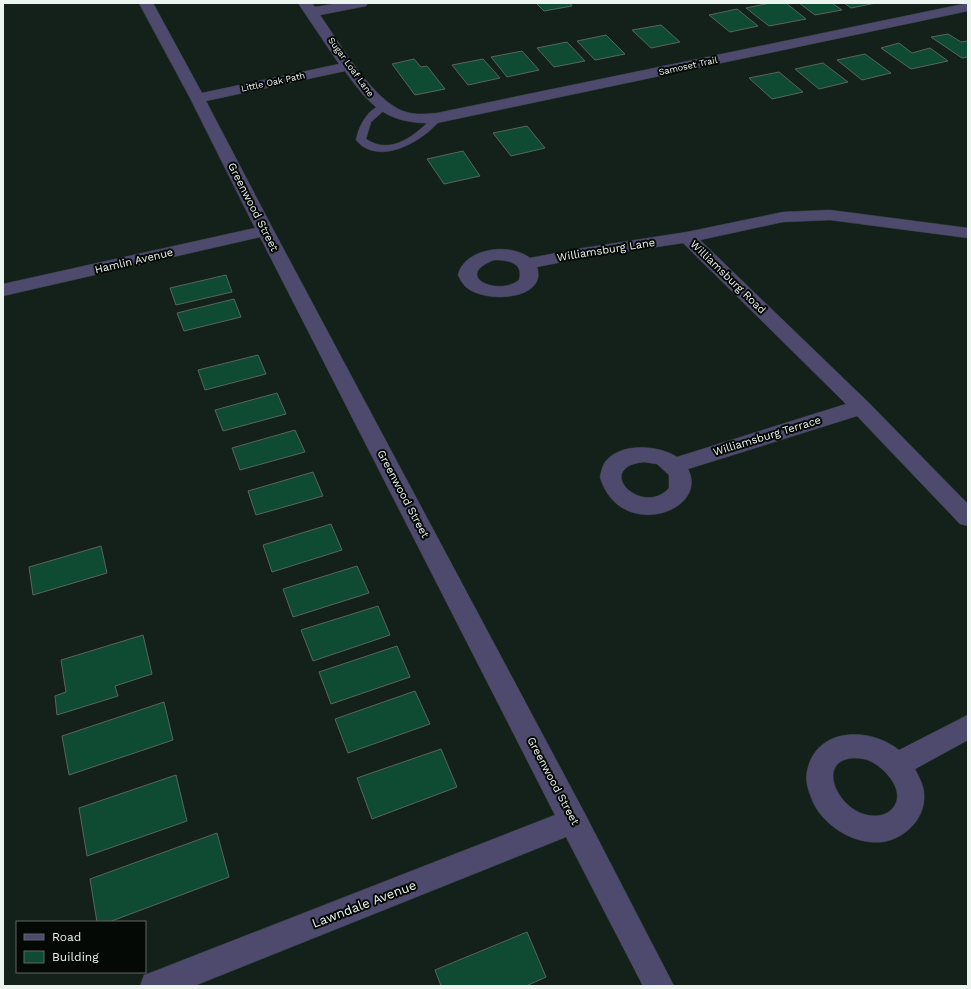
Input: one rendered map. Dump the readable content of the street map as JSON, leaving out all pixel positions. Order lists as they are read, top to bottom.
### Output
{
  "streets": {
    "street": [
      "Samoset Trail",
      "Sugar Loaf Lane",
      "Little Oak Path",
      "Greenwood Street",
      "Williamsburg Lane",
      "Hamlin Avenue",
      "Williamsburg Road",
      "Williamsburg Terrace",
      "Lawndale Avenue"
    ]
  },
  "crossings": [
    ["Samoset Trail", "Sugar Loaf Lane"],
    ["Sugar Loaf Lane", "Little Oak Path"],
    ["Little Oak Path", "Greenwood Street"],
    ["Greenwood Street", "Hamlin Avenue"],
    ["Greenwood Street", "Lawndale Avenue"],
    ["Williamsburg Lane", "Williamsburg Road"],
    ["Williamsburg Road", "Williamsburg Terrace"]
  ],
  "legend": ["Road", "Building"]
}
